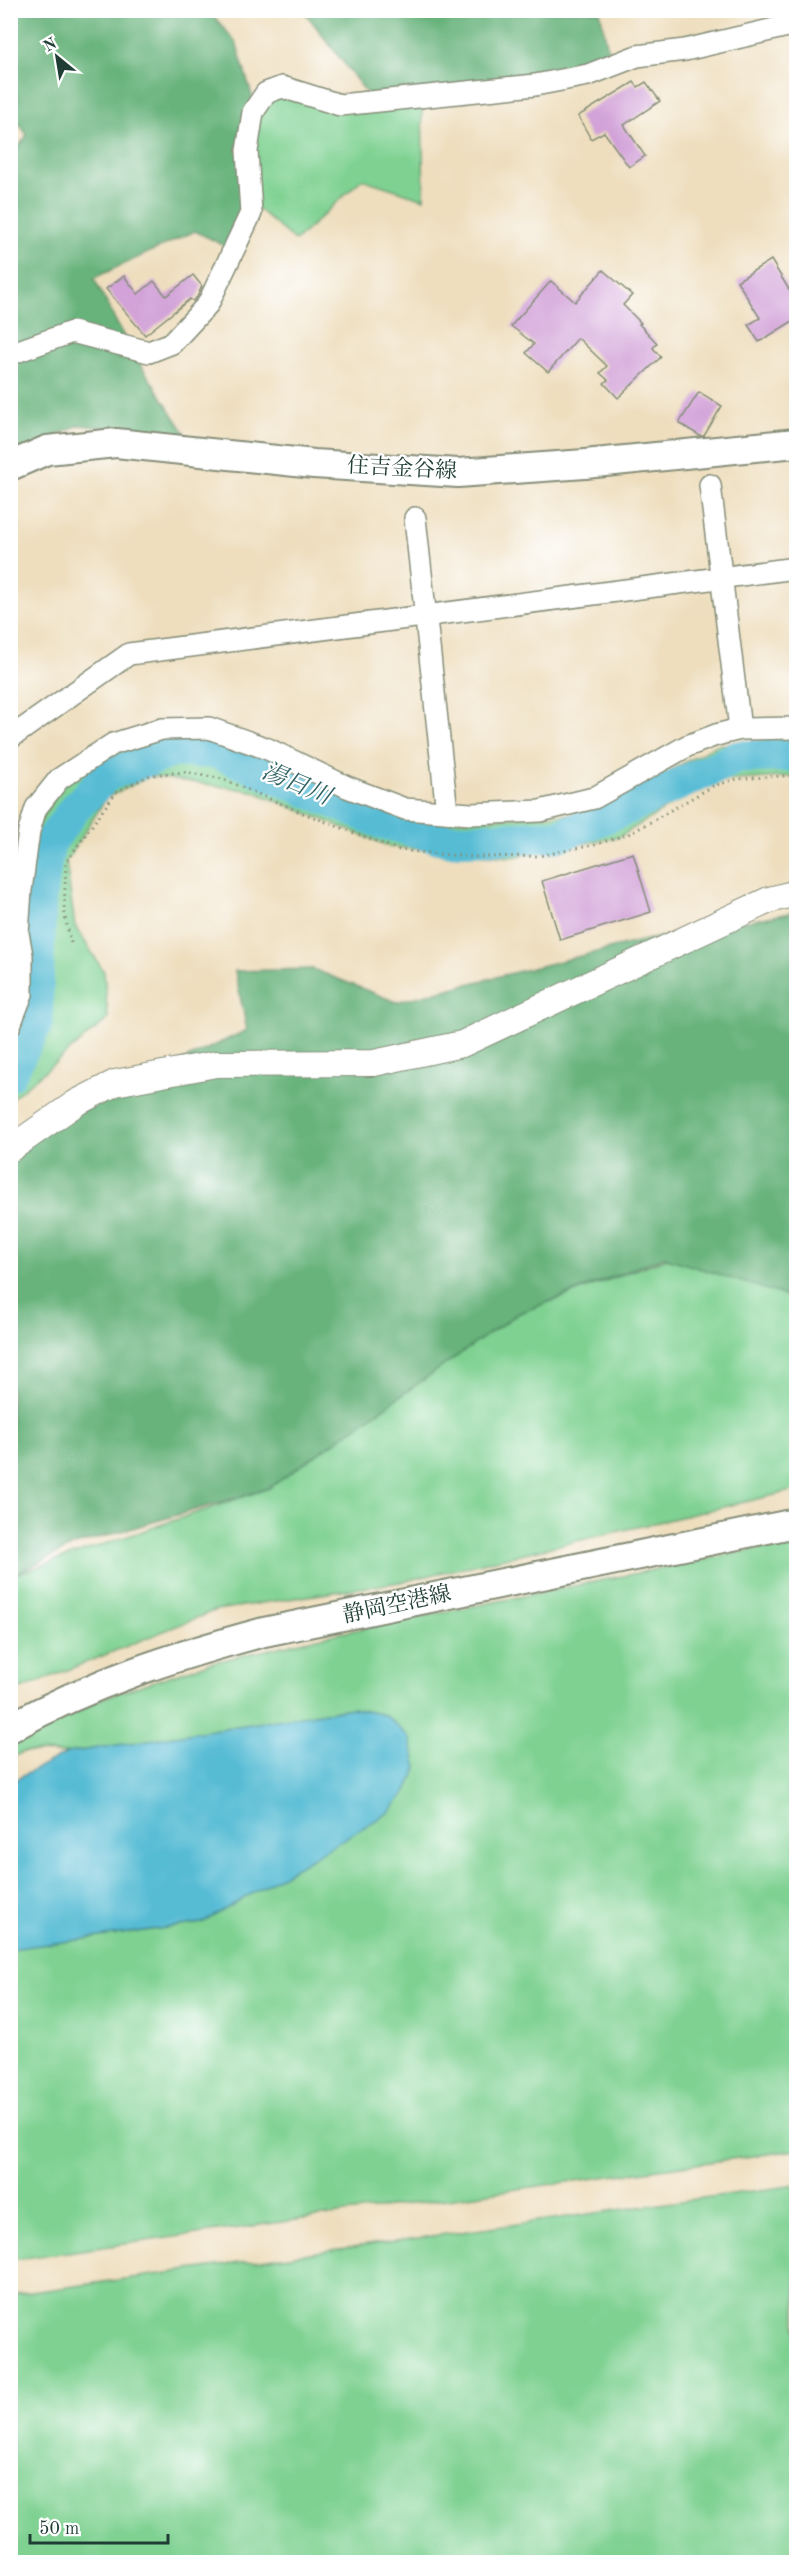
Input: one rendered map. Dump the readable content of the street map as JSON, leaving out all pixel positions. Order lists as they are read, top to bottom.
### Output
{
  "streets": {
    "main road": ["住吉金谷線", "静岡空港線"]
  },
  "water": ["湯日川"],
  "scale_bar": "50 m",
  "north": "top left"
}
